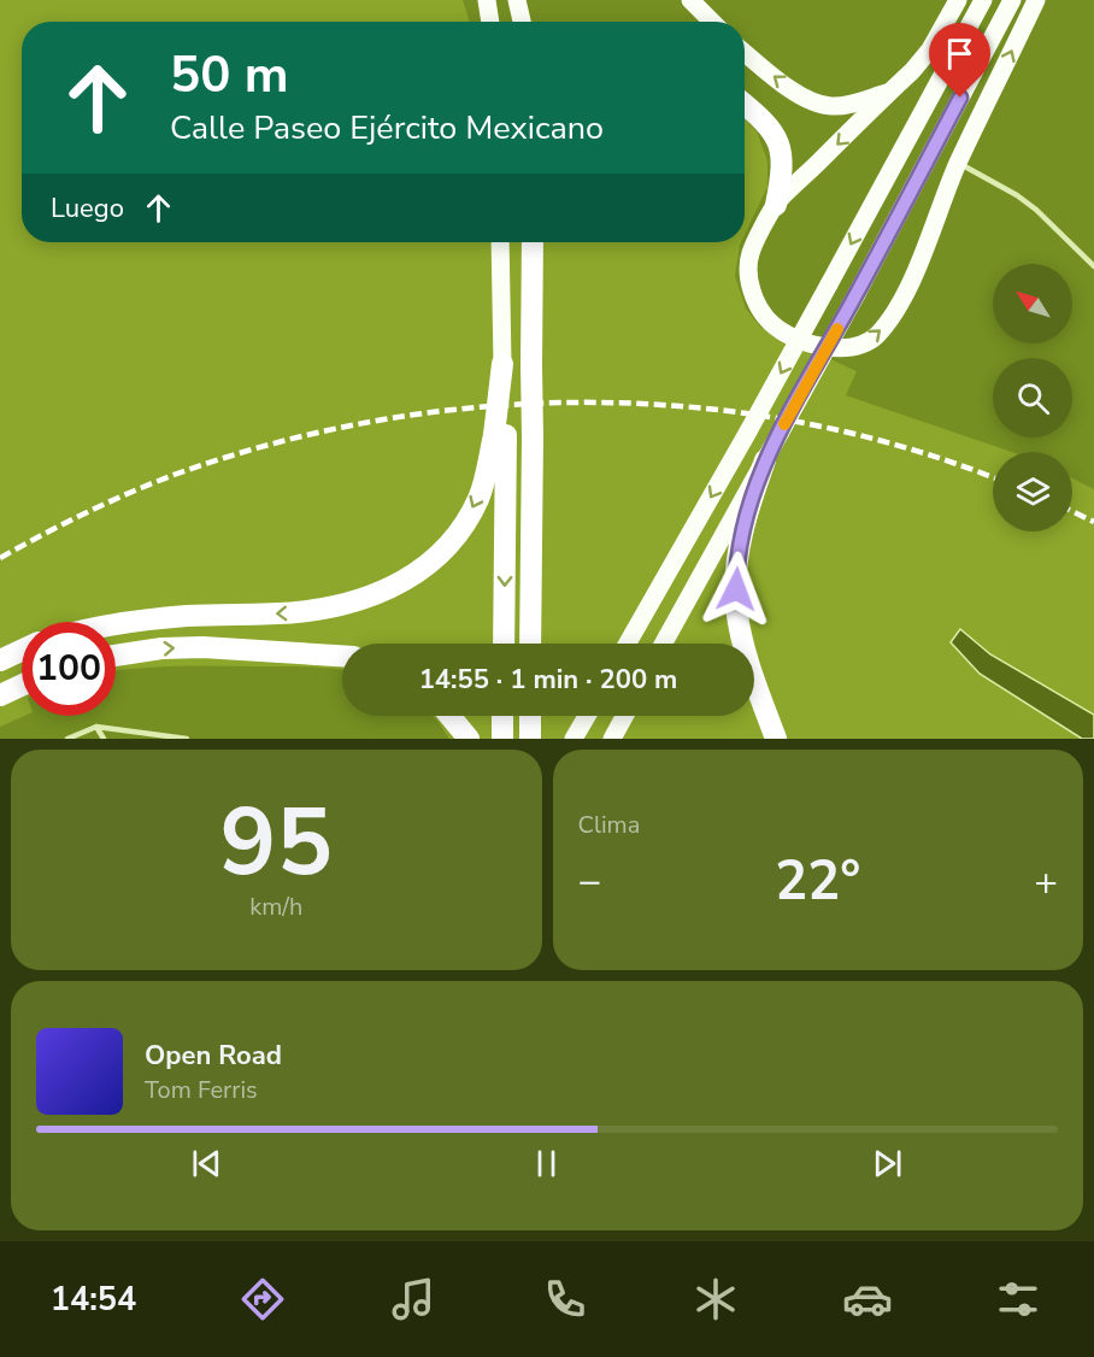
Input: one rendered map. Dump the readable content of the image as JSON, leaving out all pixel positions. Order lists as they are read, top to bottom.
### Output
{
  "north": "top left",
  "page": {
    "turn": ["50 m", "Calle Paseo Ejército Mexicano"],
    "then": "Luego",
    "limit": "100",
    "trip": "14:55 · 1 min · 200 m",
    "tile": [
      ["95", "km/h"],
      "Clima"
    ],
    "heat": ["−", "22°", "+"],
    "song": ["Open Road", "Tom Ferris"],
    "tabs": "14:54"
  }
}
